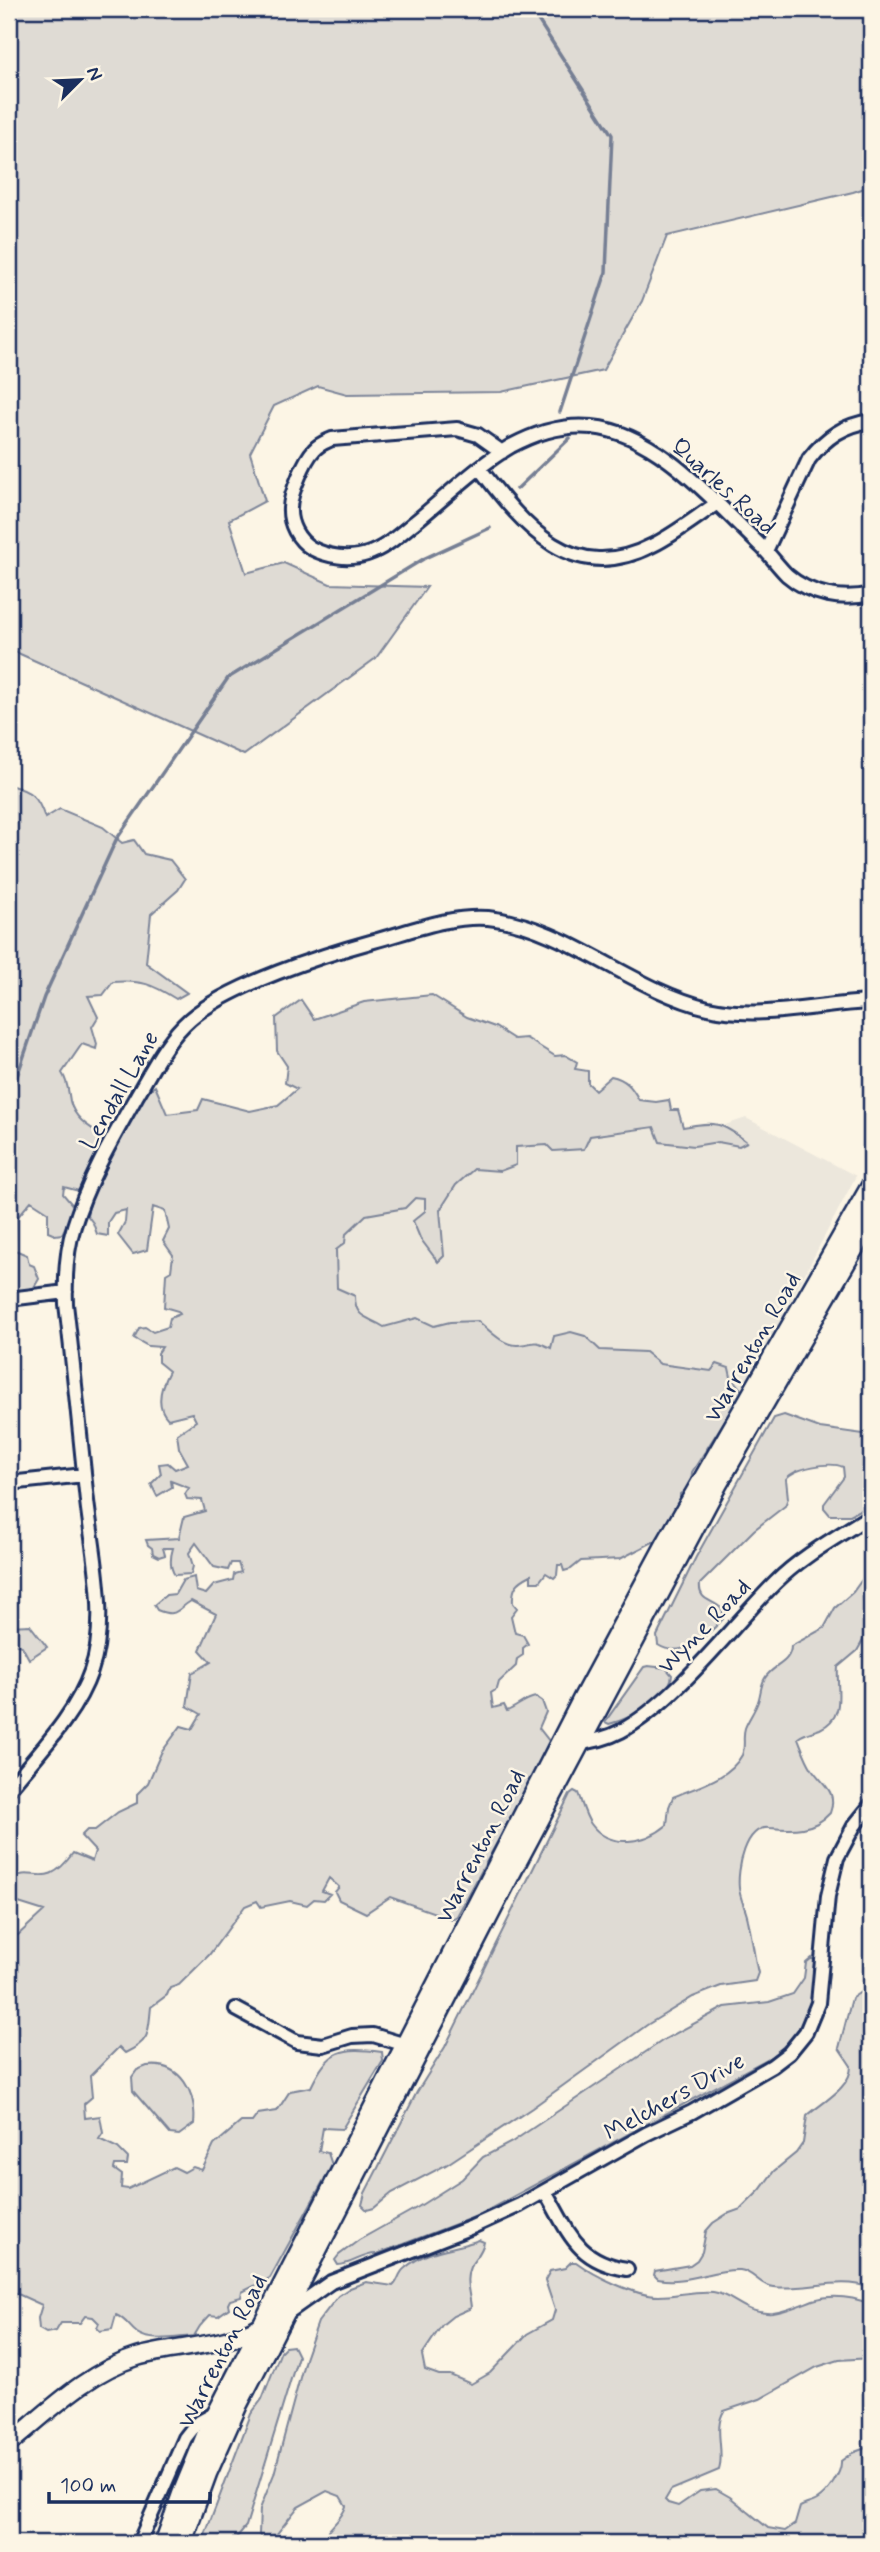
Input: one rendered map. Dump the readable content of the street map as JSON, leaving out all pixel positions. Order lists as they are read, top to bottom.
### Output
{
  "streets": {
    "main road": ["Warrenton Road"],
    "street": [
      "Quarles Road",
      "Lendall Lane",
      "Wyne Road",
      "Melchers Drive"
    ]
  },
  "crossings": [
    ["Warrenton Road", "Wyne Road"],
    ["Warrenton Road", "Melchers Drive"]
  ],
  "scale_bar": "100 m",
  "north": "top right"
}
